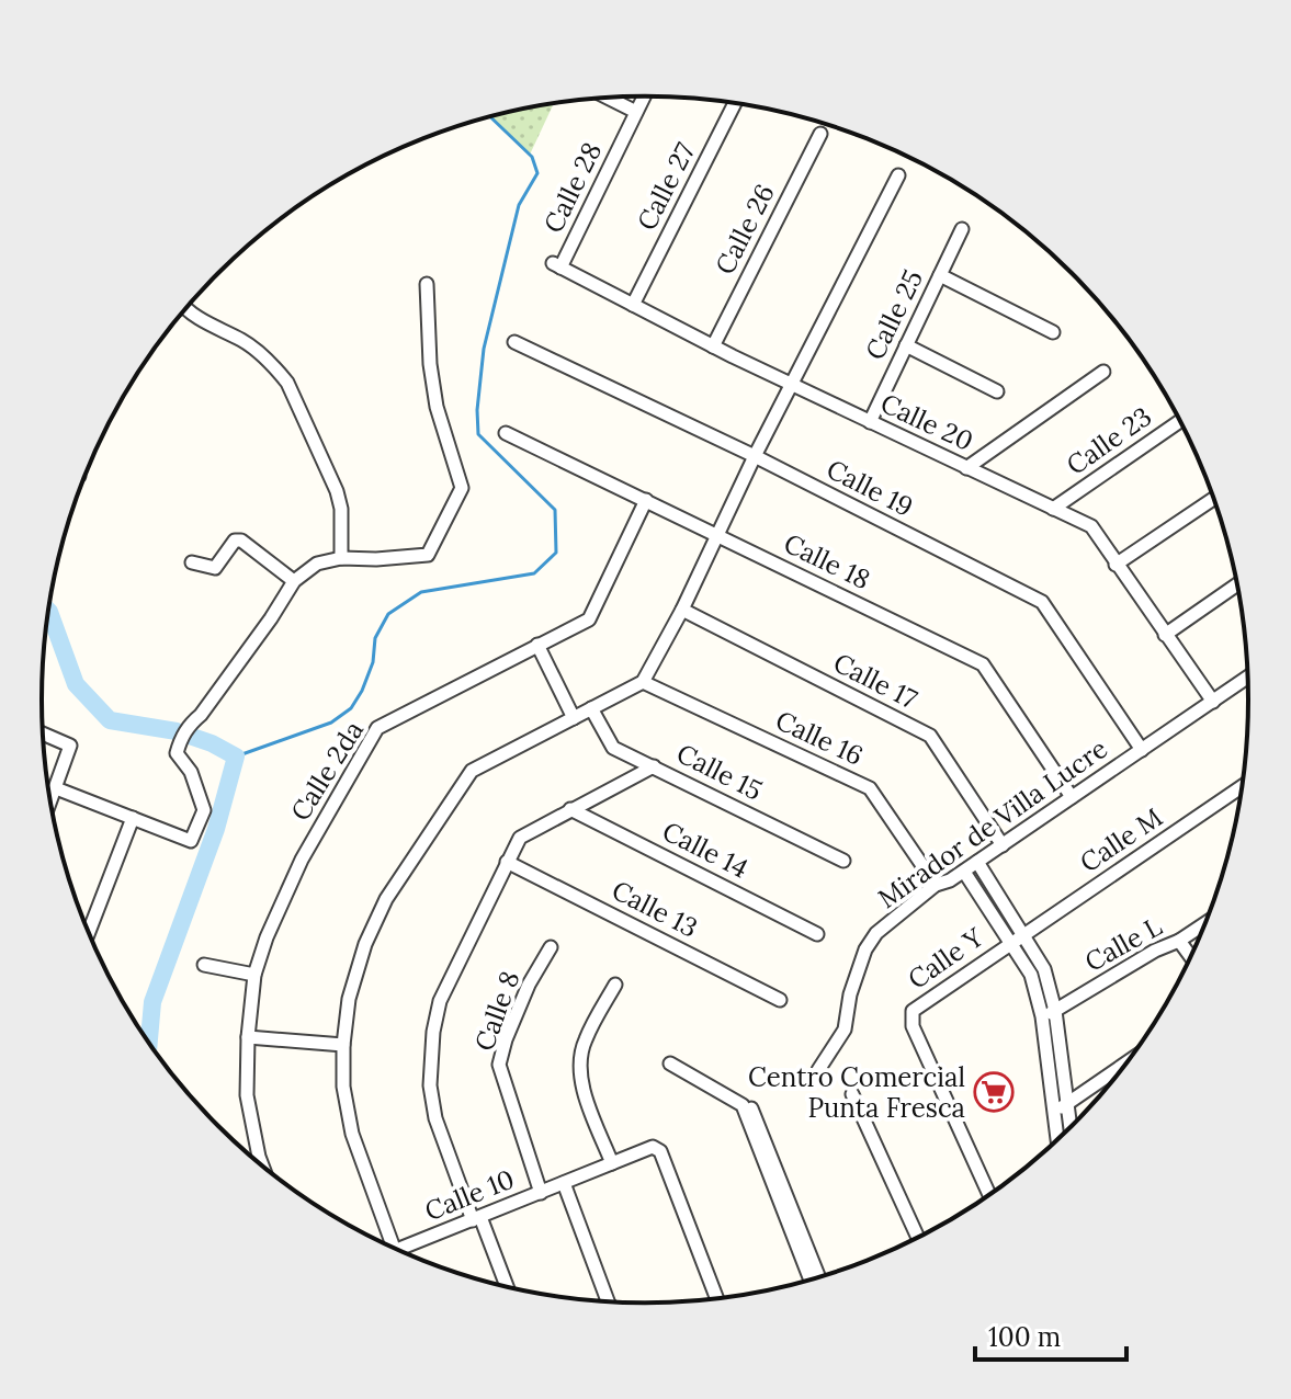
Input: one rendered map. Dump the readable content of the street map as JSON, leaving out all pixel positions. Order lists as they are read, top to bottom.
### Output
{
  "streets": {
    "street": [
      "Calle 27",
      "Calle 28",
      "Calle 26",
      "Calle 25",
      "Calle 20",
      "Calle 23",
      "Calle 19",
      "Calle 18",
      "Calle 17",
      "Calle 16",
      "Calle 2da",
      "Calle 15",
      "Mirador de Villa Lucre",
      "Calle M",
      "Calle 14",
      "Calle 13",
      "Calle L",
      "Calle Y",
      "Calle 8",
      "Calle 10"
    ]
  },
  "crossings": [
    ["Calle 27", "Calle 20"],
    ["Calle 28", "Calle 20"],
    ["Calle 26", "Calle 20"],
    ["Calle 25", "Calle 20"],
    ["Calle 20", "Calle 23"],
    ["Calle 20", "Mirador de Villa Lucre"],
    ["Calle 19", "Mirador de Villa Lucre"],
    ["Calle 18", "Calle 2da"],
    ["Calle 18", "Mirador de Villa Lucre"],
    ["Calle 17", "Mirador de Villa Lucre"],
    ["Calle 16", "Mirador de Villa Lucre"],
    ["Calle M", "Calle Y"],
    ["Calle 8", "Calle 10"]
  ],
  "places": {
    "supermarket": ["Centro Comercial Punta Fresca"]
  },
  "scale_bar": "100 m"
}
